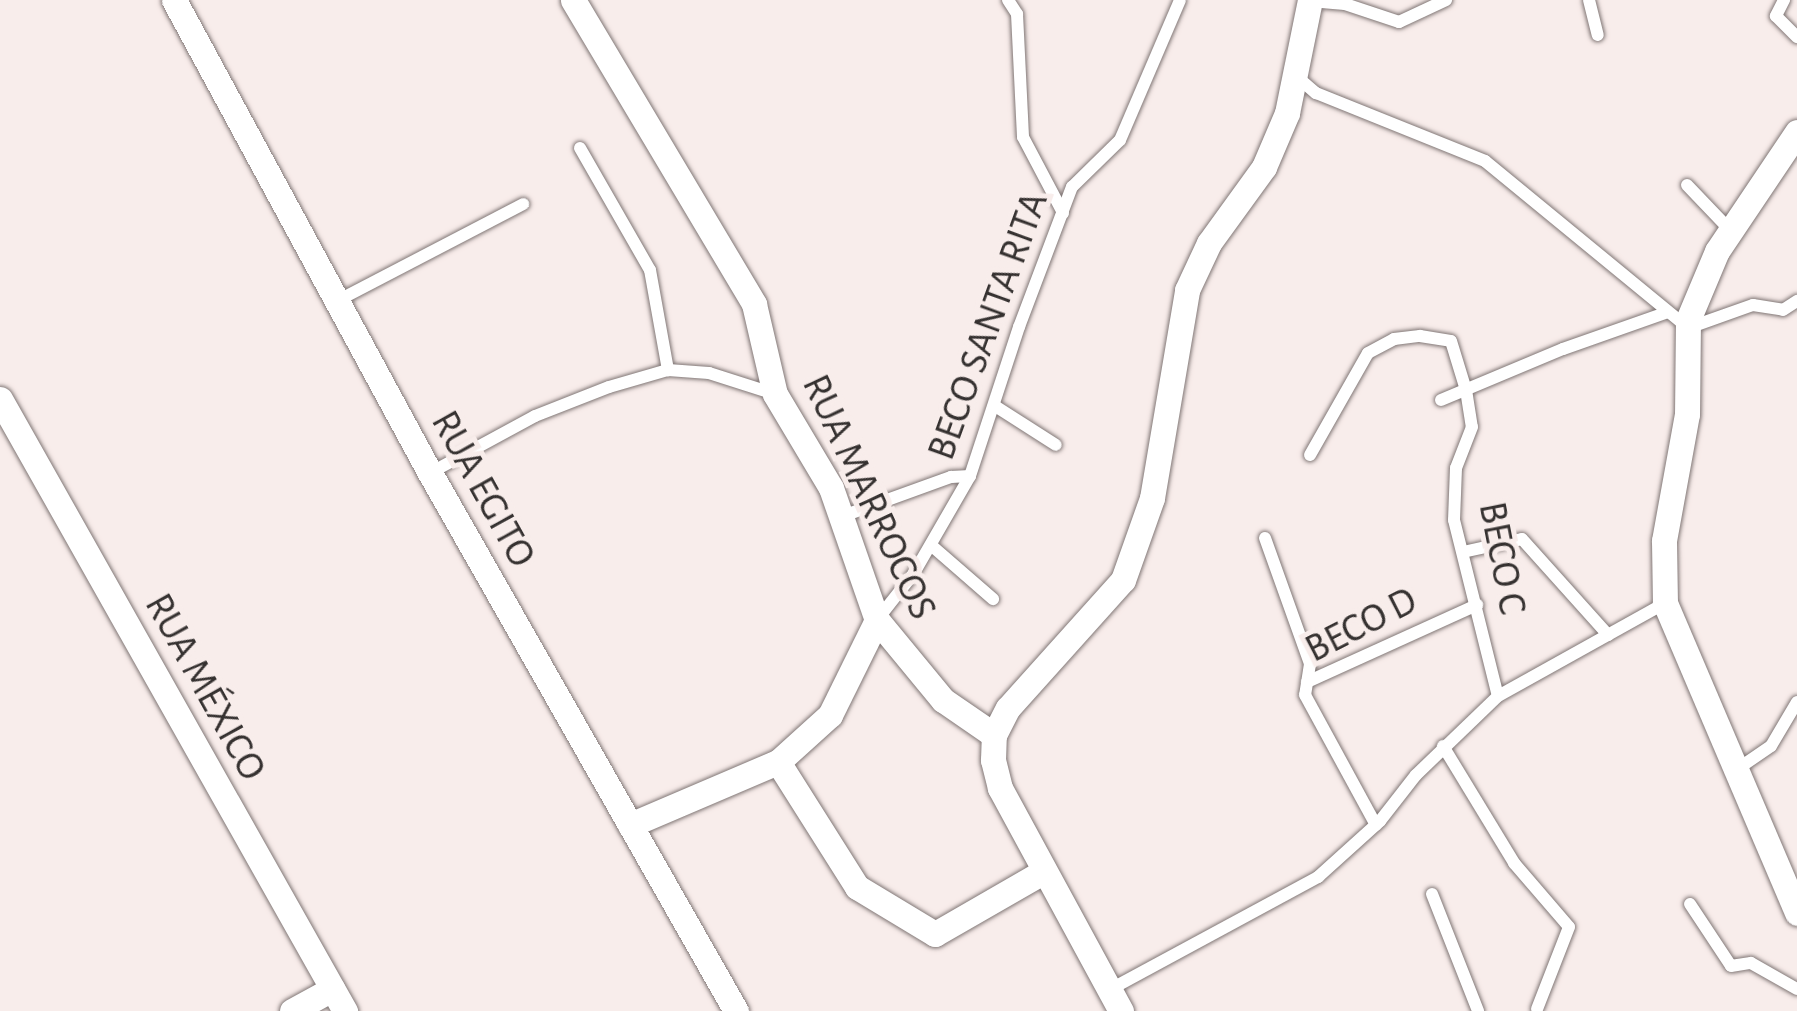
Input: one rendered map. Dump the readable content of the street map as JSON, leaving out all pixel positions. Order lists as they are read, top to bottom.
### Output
{
  "streets": {
    "street": ["RUA EGITO", "RUA MARROCOS", "RUA MÉXICO"],
    "lane": ["BECO SANTA RITA", "BECO C", "BECO D"]
  },
  "crossings": [
    ["BECO SANTA RITA", "RUA MARROCOS"],
    ["BECO C", "BECO D"]
  ]
}
